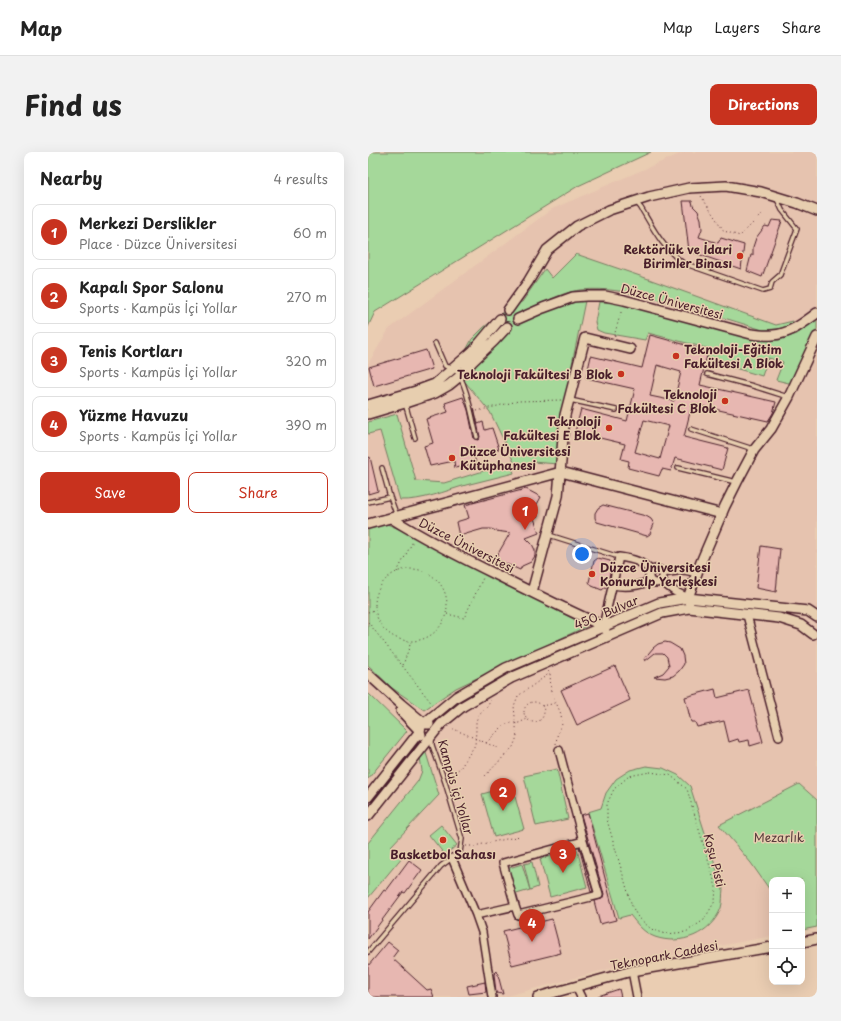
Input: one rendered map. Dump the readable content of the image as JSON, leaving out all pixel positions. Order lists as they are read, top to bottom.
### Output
{
  "streets": {
    "street": ["Düzce Üniversitesi", "450. Bulvar", "Teknopark Caddesi"],
    "lane": ["Kampüs içi Yollar"],
    "path": ["Koşu Pisti"]
  },
  "crossings": [
    ["Düzce Üniversitesi", "450. Bulvar"],
    ["450. Bulvar", "Kampüs içi Yollar"]
  ],
  "parks": ["Mezarlık"],
  "places": [
    "Rektörlük ve İdari Birimler Binası",
    "Teknoloji-Eğitim Fakültesi A Blok",
    "Teknoloji Fakültesi B Blok",
    "Teknoloji Fakültesi C Blok",
    "Teknoloji Fakültesi E Blok",
    "Düzce Üniversitesi Kütüphanesi",
    "Düzce Üniversitesi Konuralp Yerleşkesi",
    "Basketbol Sahası"
  ],
  "page": {
    "header": "Map",
    "nav": ["Map", "Layers", "Share"],
    "title": "Find us",
    "buttons": [
      "Directions",
      ["Save", "Share"]
    ],
    "heading": ["Nearby", "4 results"],
    "list": [
      {
        "mark": "1",
        "name": "Merkezi Derslikler",
        "note": "Place · Düzce Üniversitesi",
        "value": "60 m"
      },
      {
        "mark": "2",
        "name": "Kapalı Spor Salonu",
        "note": "Sports · Kampüs İçi Yollar",
        "value": "270 m"
      },
      {
        "mark": "3",
        "name": "Tenis Kortları",
        "note": "Sports · Kampüs İçi Yollar",
        "value": "320 m"
      },
      {
        "mark": "4",
        "name": "Yüzme Havuzu",
        "note": "Sports · Kampüs İçi Yollar",
        "value": "390 m"
      }
    ],
    "pins": [
      "1",
      "2",
      "3",
      "4"
    ],
    "map_buttons": ["+", "−"]
  }
}
